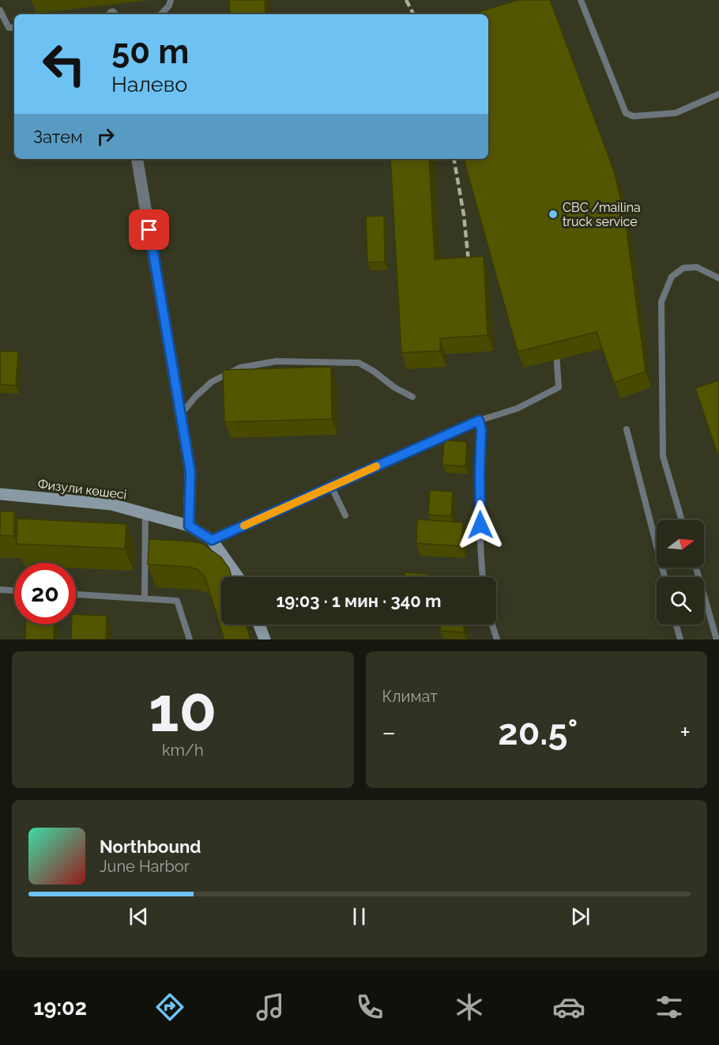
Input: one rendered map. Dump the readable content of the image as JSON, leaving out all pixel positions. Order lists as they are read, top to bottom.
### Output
{
  "streets": {
    "street": ["Физули көшесі"]
  },
  "places": ["CBC /mailina truck service"],
  "north": "right",
  "page": {
    "turn": ["50 m", "Налево"],
    "then": "Затем",
    "limit": "20",
    "trip": "19:03 · 1 мин · 340 m",
    "tile": [
      ["10", "km/h"],
      "Климат"
    ],
    "heat": ["−", "20.5°", "+"],
    "song": ["Northbound", "June Harbor"],
    "tabs": "19:02"
  }
}
